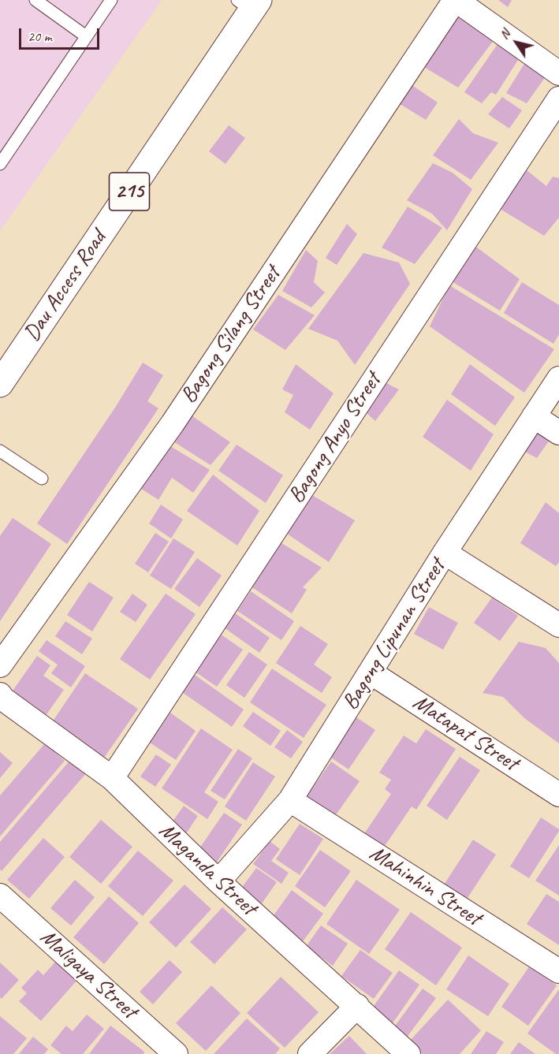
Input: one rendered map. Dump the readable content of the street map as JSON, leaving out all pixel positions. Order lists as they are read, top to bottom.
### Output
{
  "streets": {
    "main road": ["215", "Dau Access Road"],
    "street": [
      "Bagong Silang Street",
      "Bagong Anyo Street",
      "Bagong Lipunan Street",
      "Matapat Street",
      "Maganda Street",
      "Mahinhin Street",
      "Maligaya Street"
    ]
  },
  "crossings": [
    ["Bagong Anyo Street", "Maganda Street"],
    ["Bagong Lipunan Street", "Matapat Street"],
    ["Bagong Lipunan Street", "Maganda Street"],
    ["Bagong Lipunan Street", "Mahinhin Street"]
  ],
  "scale_bar": "20 m",
  "north": "top left"
}
